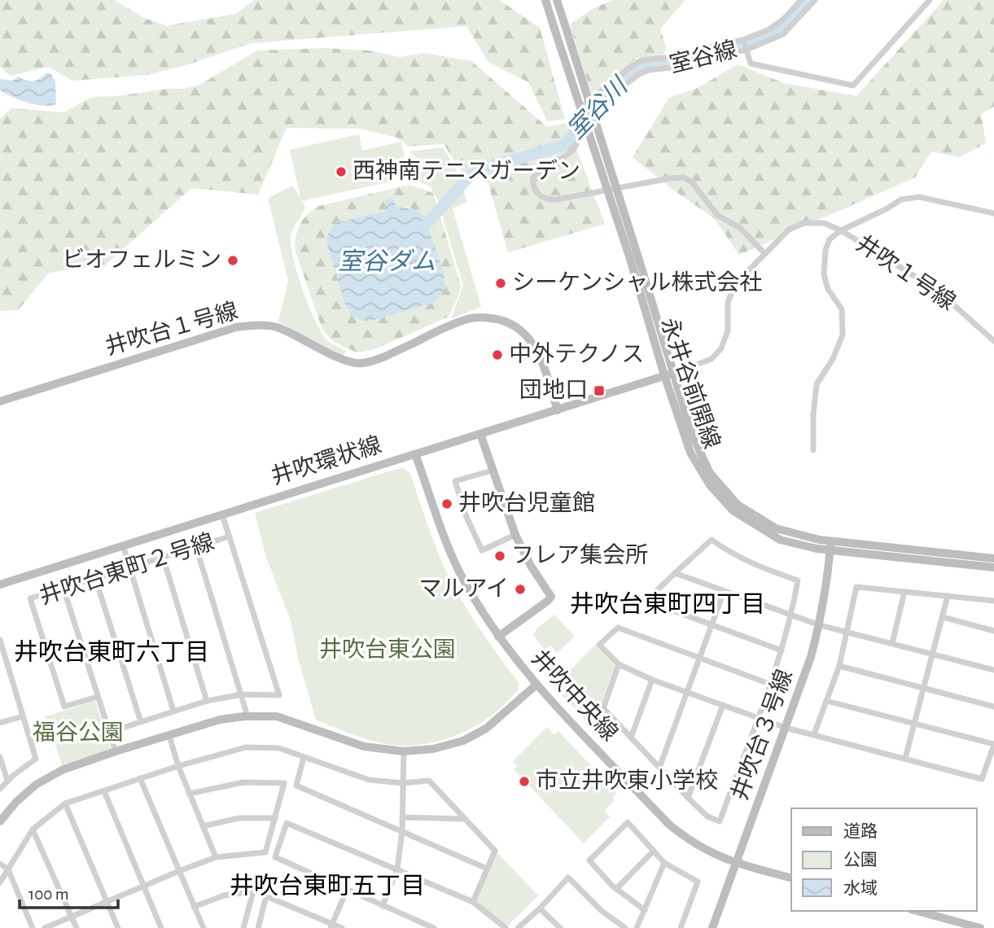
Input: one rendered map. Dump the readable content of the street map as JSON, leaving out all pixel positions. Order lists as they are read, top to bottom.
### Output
{
  "streets": {
    "street": [
      "室谷線",
      "井吹１号線",
      "井吹台１号線",
      "永井谷前開線",
      "井吹環状線",
      "井吹台東町２号線",
      "井吹中央線",
      "井吹台３号線"
    ]
  },
  "crossings": [
    ["井吹１号線", "永井谷前開線"],
    ["井吹１号線", "井吹環状線"],
    ["井吹台１号線", "井吹環状線"],
    ["永井谷前開線", "井吹環状線"],
    ["永井谷前開線", "井吹台３号線"],
    ["井吹環状線", "井吹中央線"],
    ["井吹中央線", "井吹台３号線"]
  ],
  "districts": ["井吹台東町四丁目", "井吹台東町六丁目", "井吹台東町五丁目"],
  "water": ["室谷川", "室谷ダム"],
  "parks": ["井吹台東公園", "福谷公園"],
  "places": {
    "other": [
      "西神南テニスガーデン",
      "ビオフェルミン",
      "シーケンシャル株式会社",
      "中外テクノス",
      "井吹台児童館",
      "フレア集会所",
      "マルアイ",
      "市立井吹東小学校"
    ],
    "transit": ["団地口"]
  },
  "legend": ["道路", "公園", "水域"],
  "scale_bar": "100 m"
}
